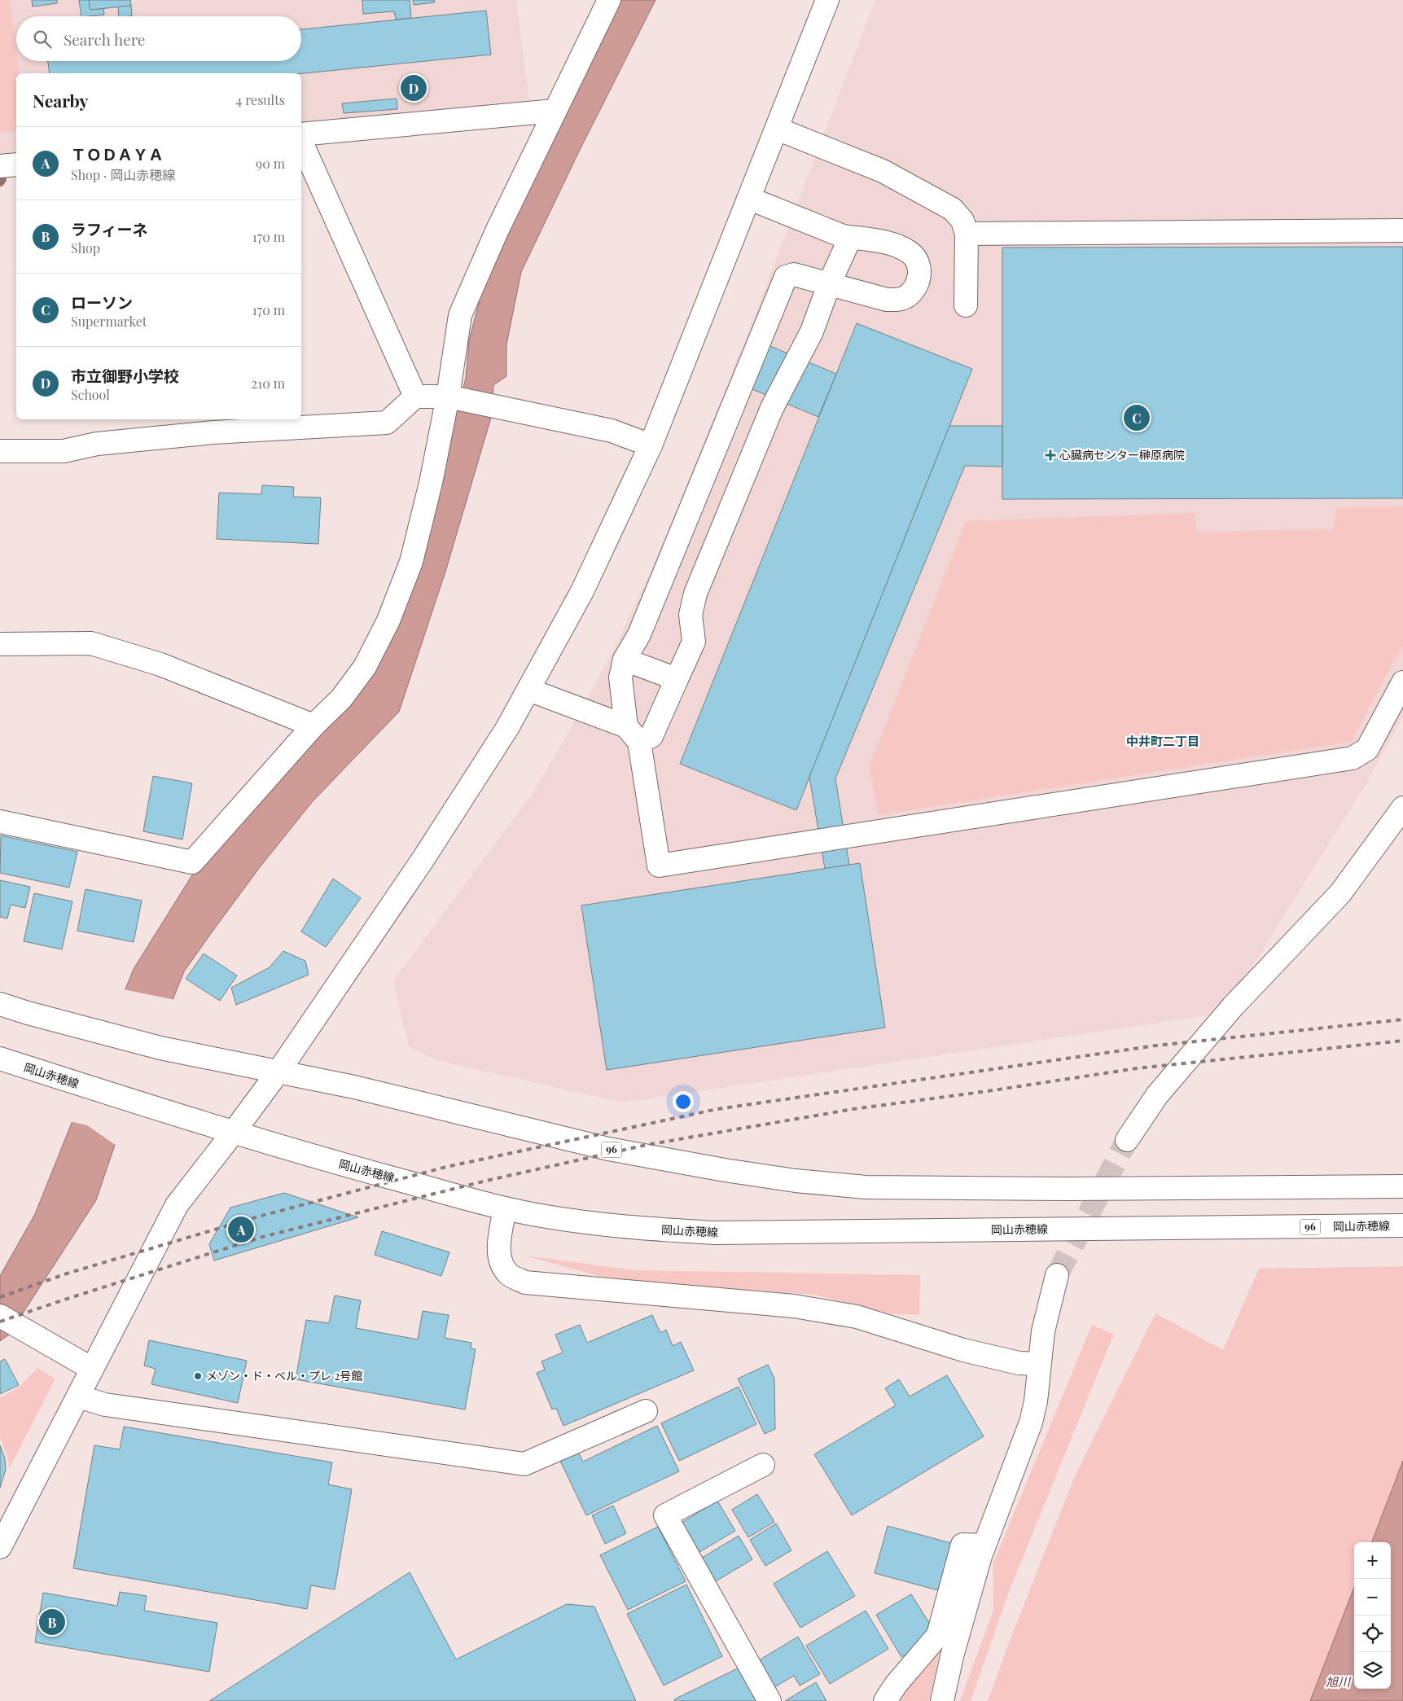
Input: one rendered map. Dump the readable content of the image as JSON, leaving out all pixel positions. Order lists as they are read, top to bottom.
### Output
{
  "streets": {
    "street": ["岡山赤穂線", "96"]
  },
  "districts": ["中井町二丁目"],
  "water": ["旭川"],
  "places": {
    "health": ["心臓病センター榊原病院"],
    "other": ["メゾン・ド・ベル・プレ 2号館"]
  },
  "page": {
    "search": "Search here",
    "pins": [
      "D",
      "C",
      "A",
      "B"
    ],
    "heading": ["Nearby", "4 results"],
    "list": [
      {
        "mark": "A",
        "name": "ＴＯＤＡＹＡ",
        "note": "Shop · 岡山赤穂線",
        "value": "90 m"
      },
      {
        "mark": "B",
        "name": "ラフィーネ",
        "note": "Shop",
        "value": "170 m"
      },
      {
        "mark": "C",
        "name": "ローソン",
        "note": "Supermarket",
        "value": "170 m"
      },
      {
        "mark": "D",
        "name": "市立御野小学校",
        "note": "School",
        "value": "210 m"
      }
    ],
    "map_buttons": ["+", "−"]
  }
}
